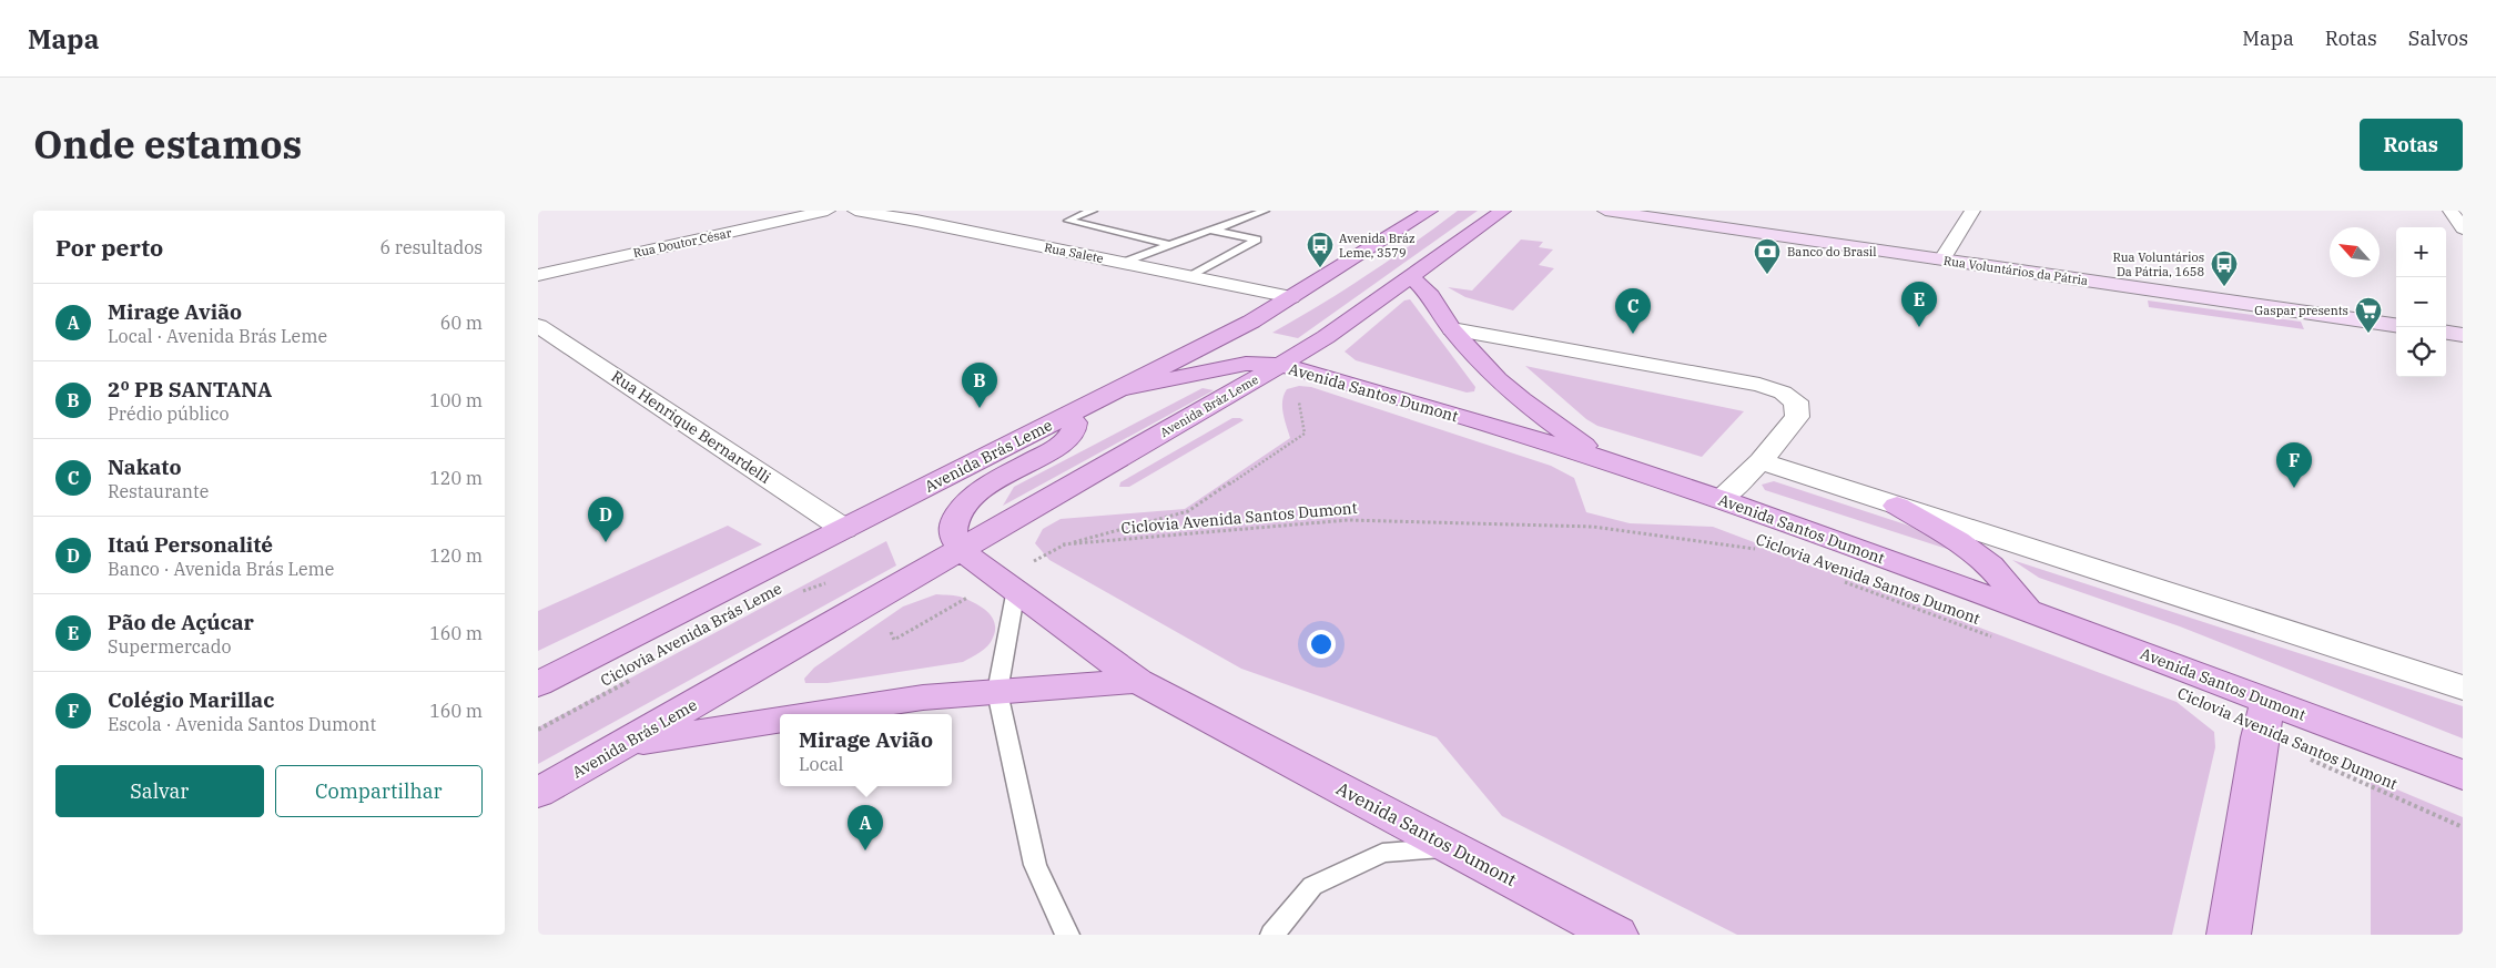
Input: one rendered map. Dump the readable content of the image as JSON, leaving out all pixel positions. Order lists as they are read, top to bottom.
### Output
{
  "streets": {
    "main road": [
      "Rua Voluntários da Pátria",
      "Avenida Santos Dumont",
      "Avenida Bráz Leme",
      "Avenida Brás Leme"
    ],
    "street": ["Rua Doutor César", "Rua Salete", "Rua Henrique Bernardelli"],
    "path": ["Ciclovia Avenida Santos Dumont", "Ciclovia Avenida Brás Leme"]
  },
  "crossings": [
    ["Rua Salete", "Avenida Brás Leme"],
    ["Avenida Santos Dumont", "Avenida Bráz Leme"],
    ["Avenida Santos Dumont", "Avenida Brás Leme"],
    ["Avenida Santos Dumont", "Ciclovia Avenida Santos Dumont"],
    ["Avenida Bráz Leme", "Avenida Brás Leme"],
    ["Rua Henrique Bernardelli", "Avenida Brás Leme"]
  ],
  "places": {
    "bus stop": ["Avenida Bráz Leme, 3579", "Rua Voluntários Da Pátria, 1658"],
    "bank": ["Banco do Brasil"],
    "supermarket": ["Gaspar presents"]
  },
  "north": "top left",
  "page": {
    "header": "Mapa",
    "nav": ["Mapa", "Rotas", "Salvos"],
    "title": "Onde estamos",
    "buttons": [
      "Rotas",
      ["Salvar", "Compartilhar"]
    ],
    "heading": ["Por perto", "6 resultados"],
    "map_buttons": ["+", "−"],
    "pins": [
      "E",
      "C",
      "B",
      "F",
      "D",
      "A"
    ],
    "list": [
      {
        "mark": "A",
        "name": "Mirage Avião",
        "note": "Local · Avenida Brás Leme",
        "value": "60 m"
      },
      {
        "mark": "B",
        "name": "2º PB SANTANA",
        "note": "Prédio público",
        "value": "100 m"
      },
      {
        "mark": "C",
        "name": "Nakato",
        "note": "Restaurante",
        "value": "120 m"
      },
      {
        "mark": "D",
        "name": "Itaú Personalité",
        "note": "Banco · Avenida Brás Leme",
        "value": "120 m"
      },
      {
        "mark": "E",
        "name": "Pão de Açúcar",
        "note": "Supermercado",
        "value": "160 m"
      },
      {
        "mark": "F",
        "name": "Colégio Marillac",
        "note": "Escola · Avenida Santos Dumont",
        "value": "160 m"
      }
    ],
    "popup": ["Mirage Avião", "Local"]
  }
}
